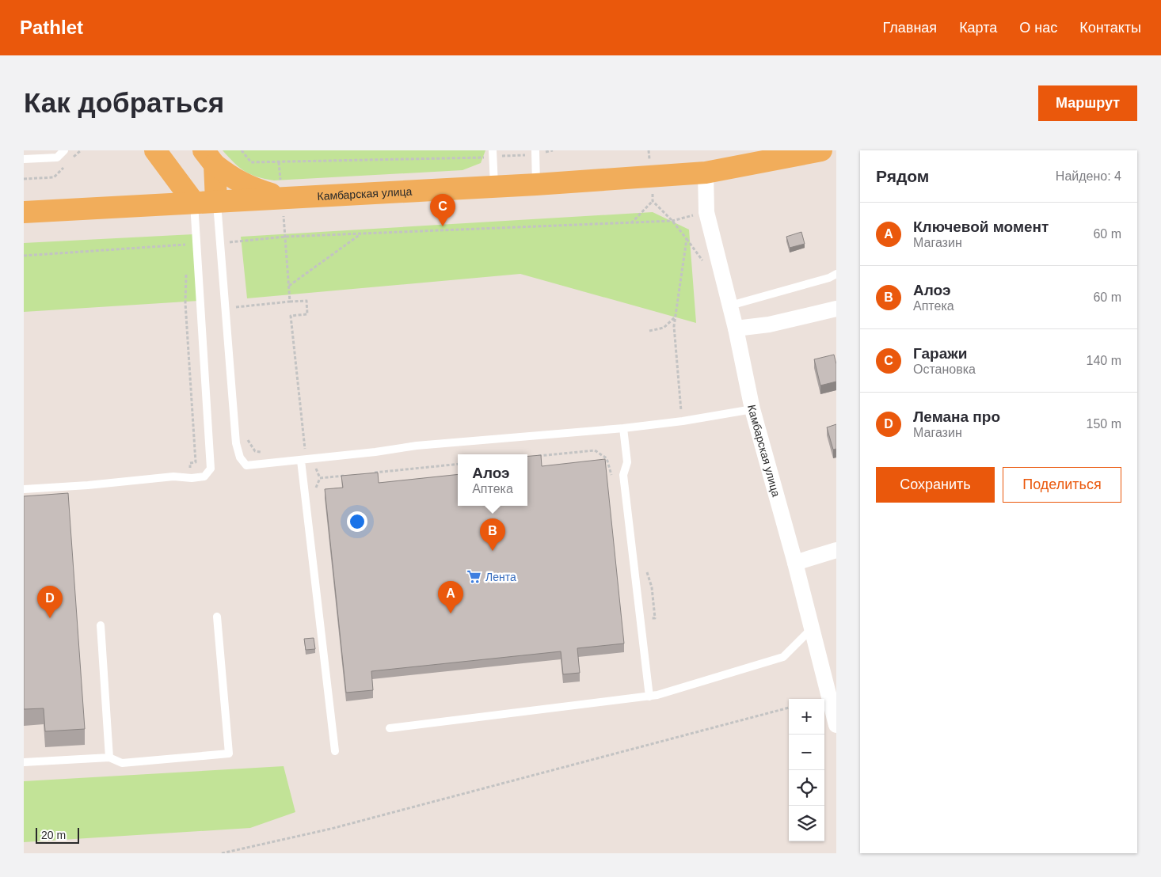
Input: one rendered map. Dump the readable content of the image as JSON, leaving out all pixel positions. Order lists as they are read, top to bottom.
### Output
{
  "streets": {
    "main road": ["Камбарская улица"]
  },
  "places": {
    "supermarket": ["Лента"]
  },
  "scale_bar": "20 m",
  "page": {
    "header": "Pathlet",
    "nav": [
      "Главная",
      "Карта",
      "О нас",
      "Контакты"
    ],
    "buttons": [
      "Маршрут",
      ["Сохранить", "Поделиться"]
    ],
    "title": "Как добраться",
    "heading": ["Рядом", "Найдено: 4"],
    "pins": [
      "C",
      "B",
      "A",
      "D"
    ],
    "list": [
      {
        "mark": "A",
        "name": "Ключевой момент",
        "note": "Магазин",
        "value": "60 m"
      },
      {
        "mark": "B",
        "name": "Алоэ",
        "note": "Аптека",
        "value": "60 m"
      },
      {
        "mark": "C",
        "name": "Гаражи",
        "note": "Остановка",
        "value": "140 m"
      },
      {
        "mark": "D",
        "name": "Лемана про",
        "note": "Магазин",
        "value": "150 m"
      }
    ],
    "popup": ["Алоэ", "Аптека"],
    "map_buttons": ["+", "−"],
    "scale": "20 m"
  }
}
